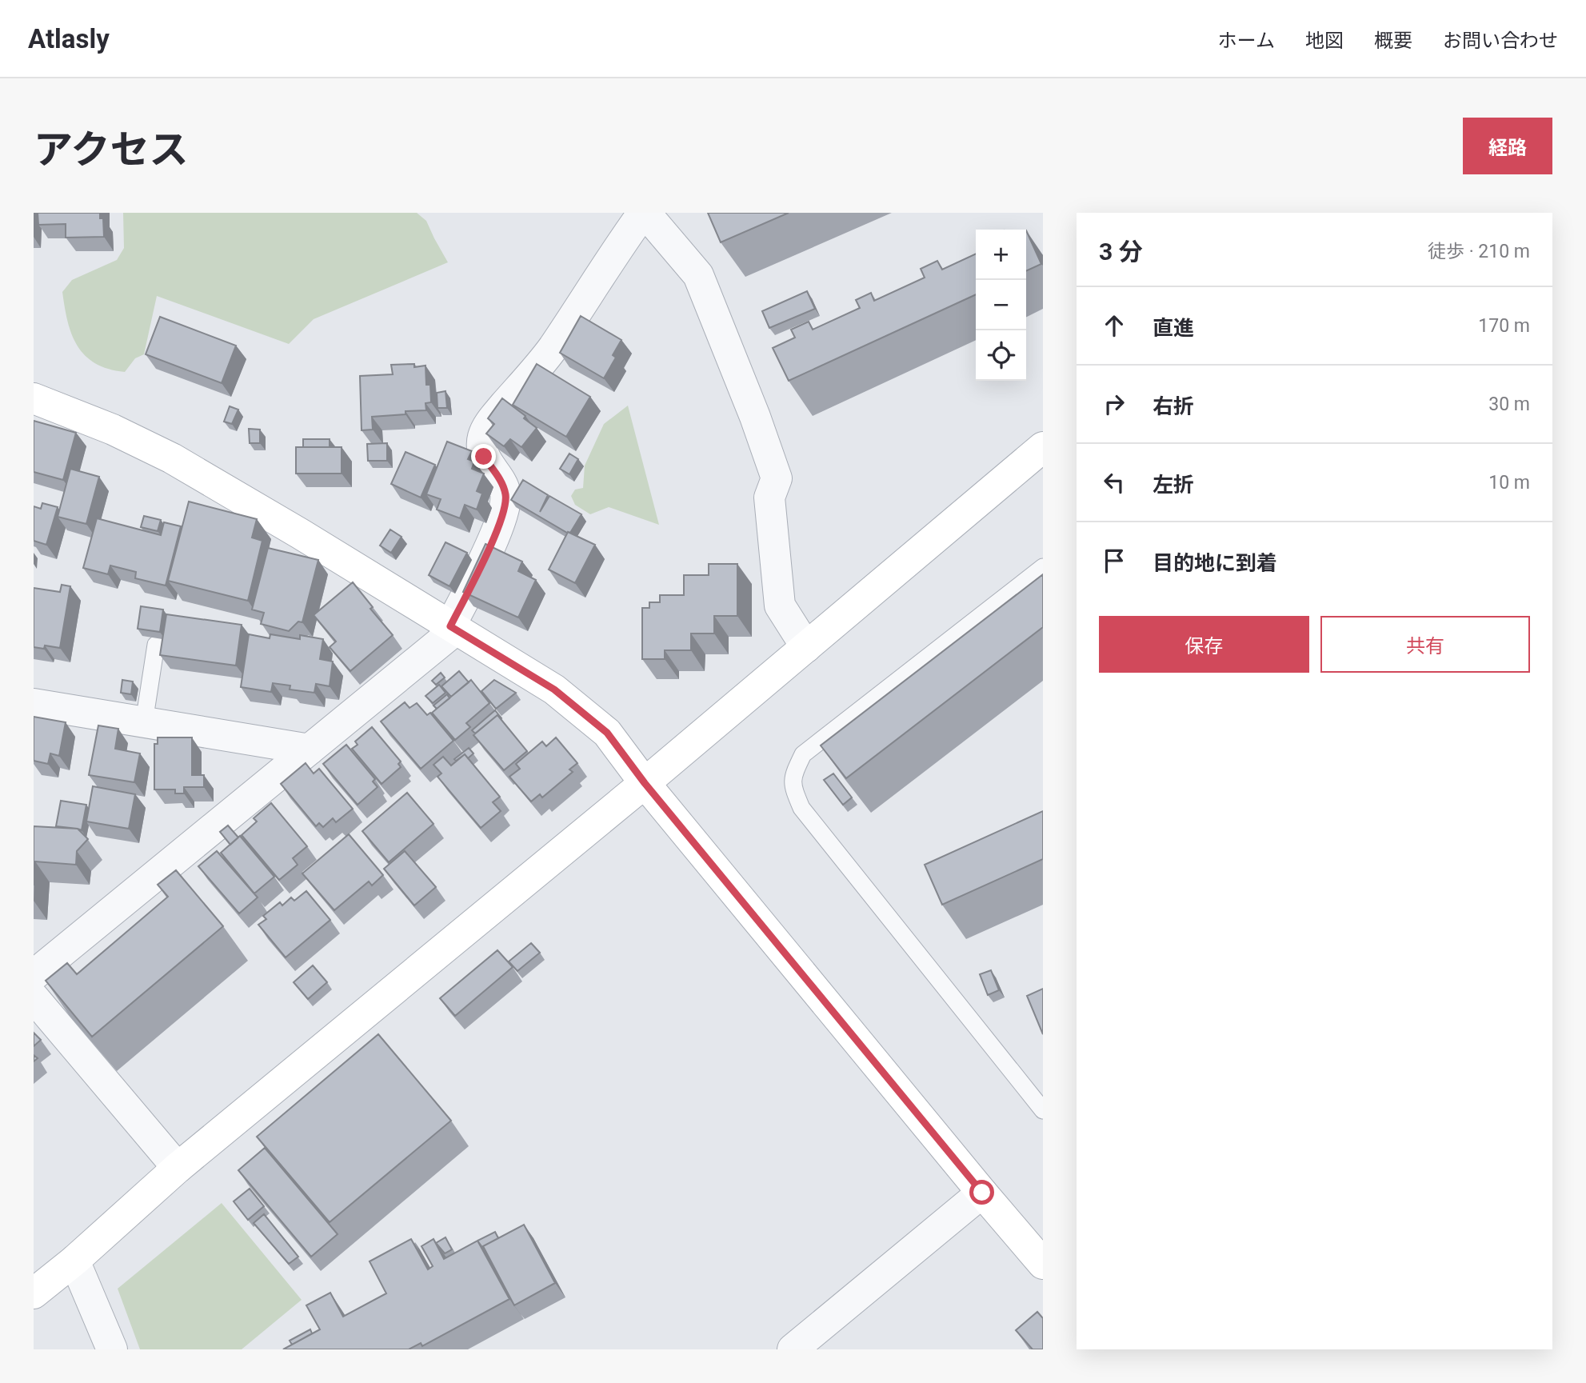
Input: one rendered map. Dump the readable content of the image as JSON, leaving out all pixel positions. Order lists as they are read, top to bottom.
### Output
{
  "page": {
    "header": "Atlasly",
    "nav": [
      "ホーム",
      "地図",
      "概要",
      "お問い合わせ"
    ],
    "title": "アクセス",
    "buttons": [
      "経路",
      ["保存", "共有"]
    ],
    "heading": ["3 分", "徒歩 · 210 m"],
    "map_buttons": ["+", "−"],
    "list": [
      ["直進", "170 m"],
      ["右折", "30 m"],
      ["左折", "10 m"],
      "目的地に到着"
    ]
  }
}
